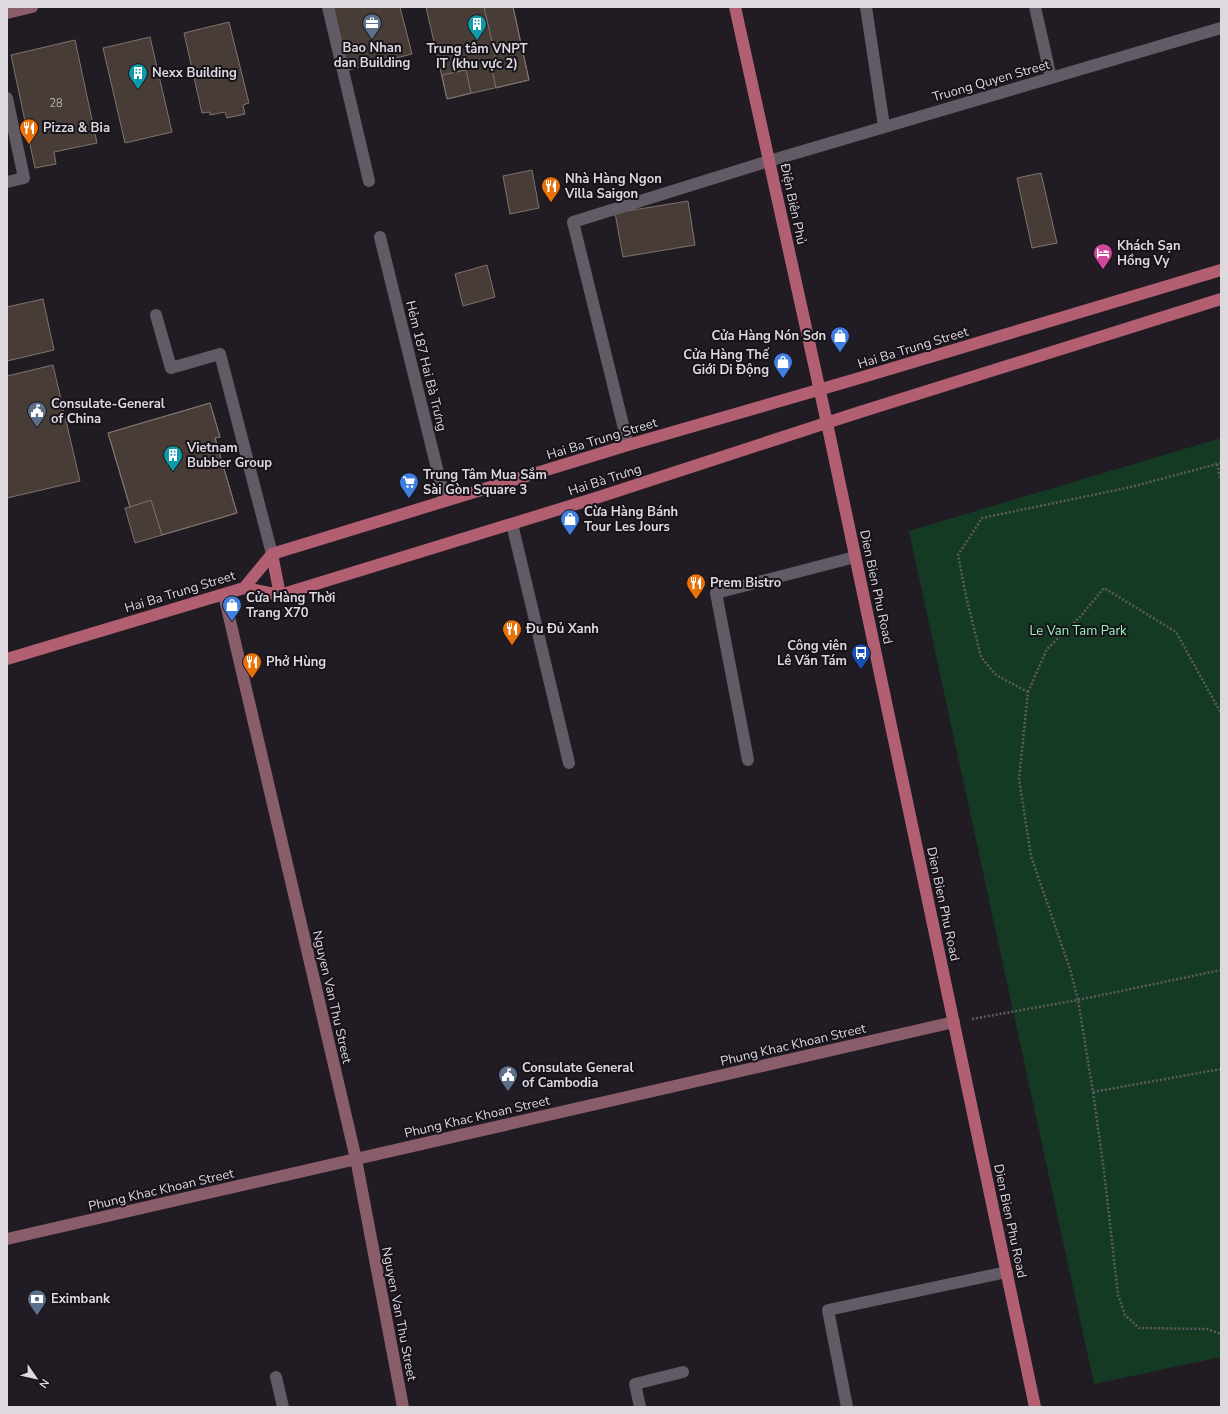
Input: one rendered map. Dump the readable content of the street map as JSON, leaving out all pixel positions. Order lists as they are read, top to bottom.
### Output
{
  "streets": {
    "main road": [
      "Điện Biên Phủ",
      "Hai Ba Trung Street",
      "Hai Bà Trưng",
      "Dien Bien Phu Road"
    ],
    "street": [
      "Truong Quyen Street",
      "Hẻm 187 Hai Bà Trưng",
      "Nguyen Van Thu Street",
      "Phung Khac Khoan Street"
    ]
  },
  "crossings": [
    ["Truong Quyen Street", "Điện Biên Phủ"],
    ["Truong Quyen Street", "Hai Ba Trung Street"],
    ["Điện Biên Phủ", "Hai Ba Trung Street"],
    ["Điện Biên Phủ", "Dien Bien Phu Road"],
    ["Hai Ba Trung Street", "Hẻm 187 Hai Bà Trưng"],
    ["Hai Ba Trung Street", "Hai Bà Trưng"],
    ["Hai Ba Trung Street", "Dien Bien Phu Road"],
    ["Hai Ba Trung Street", "Nguyen Van Thu Street"],
    ["Hai Bà Trưng", "Dien Bien Phu Road"],
    ["Dien Bien Phu Road", "Phung Khac Khoan Street"],
    ["Nguyen Van Thu Street", "Phung Khac Khoan Street"]
  ],
  "parks": ["Le Van Tam Park"],
  "places": {
    "office": ["Bao Nhan dan Building"],
    "building": ["Trung tâm VNPT IT (khu vực 2)", "Nexx Building", "Vietnam Bubber Group"],
    "restaurant": [
      "Pizza & Bia",
      "Nhà Hàng Ngon Villa Saigon",
      "Prem Bistro",
      "Đu Đủ Xanh",
      "Phở Hùng"
    ],
    "hotel": ["Khách Sạn Hồng Vy"],
    "shop": [
      "Cửa Hàng Nón Sơn",
      "Cửa Hàng Thế Giới Di Động",
      "Cừa Hàng Bánh Tour Les Jours",
      "Cửa Hàng Thời Trang X70"
    ],
    "public building": ["Consulate-General of China", "Consulate General of Cambodia"],
    "supermarket": ["Trung Tâm Mua Sắm Sài Gòn Square 3"],
    "bus stop": ["Công viên Lê Văn Tám"],
    "bank": ["Eximbank"]
  },
  "house_numbers": ["28"],
  "north": "bottom right"
}
